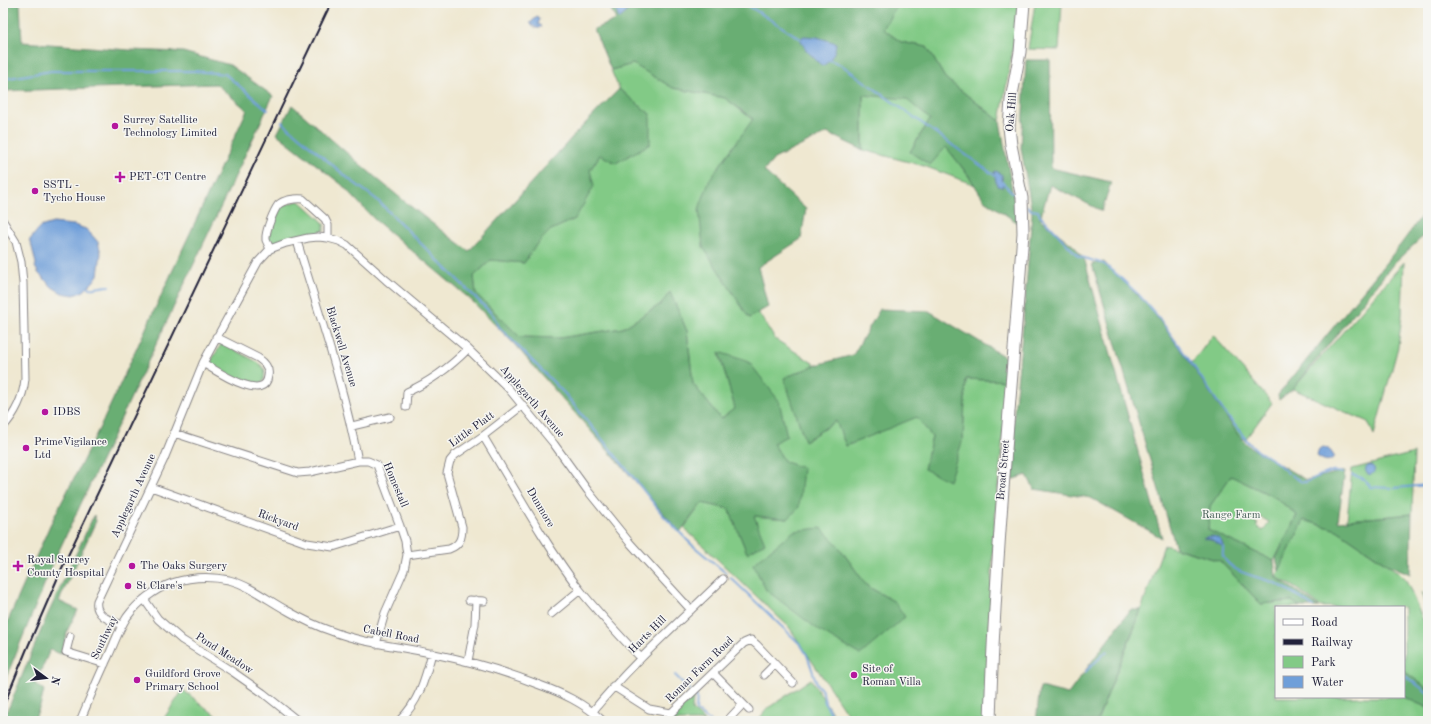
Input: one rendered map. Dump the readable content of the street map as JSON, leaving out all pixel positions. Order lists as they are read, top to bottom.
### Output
{
  "streets": {
    "street": [
      "Oak Hill",
      "Blackwell Avenue",
      "Applegarth Avenue",
      "Little Platt",
      "Broad Street",
      "Homestall",
      "Dunmore",
      "Rickyard",
      "Cabell Road",
      "Harts Hill",
      "Southway",
      "Pond Meadow",
      "Roman Farm Road"
    ]
  },
  "crossings": [
    ["Oak Hill", "Broad Street"],
    ["Blackwell Avenue", "Applegarth Avenue"],
    ["Blackwell Avenue", "Homestall"],
    ["Applegarth Avenue", "Little Platt"],
    ["Applegarth Avenue", "Homestall"],
    ["Applegarth Avenue", "Rickyard"],
    ["Applegarth Avenue", "Harts Hill"],
    ["Applegarth Avenue", "Southway"],
    ["Little Platt", "Homestall"],
    ["Little Platt", "Dunmore"],
    ["Homestall", "Rickyard"],
    ["Homestall", "Cabell Road"],
    ["Dunmore", "Harts Hill"],
    ["Cabell Road", "Harts Hill"],
    ["Cabell Road", "Southway"],
    ["Harts Hill", "Roman Farm Road"],
    ["Southway", "Pond Meadow"]
  ],
  "parks": ["Range Farm"],
  "places": {
    "other": [
      "Surrey Satellite Technology Limited",
      "SSTL - Tycho House",
      "IDBS",
      "PrimeVigilance Ltd",
      "The Oaks Surgery",
      "St Clare's",
      "Site of Roman Villa",
      "Guildford Grove Primary School"
    ],
    "health": ["PET-CT Centre", "Royal Surrey County Hospital"]
  },
  "legend": [
    "Road",
    "Railway",
    "Park",
    "Water"
  ],
  "north": "right"
}
